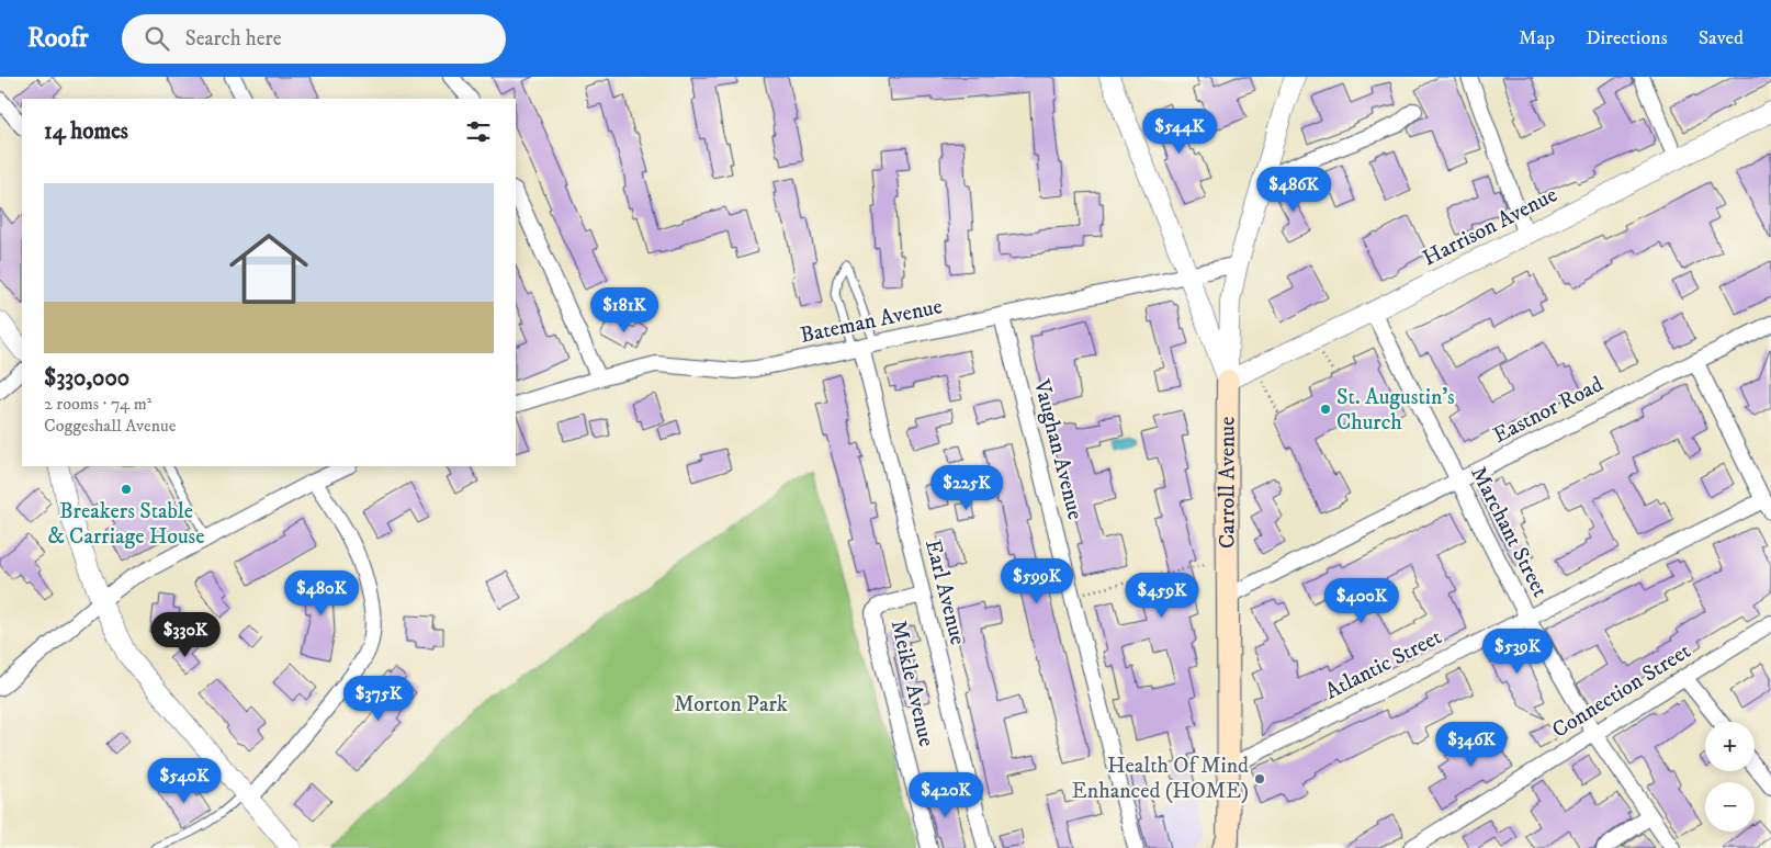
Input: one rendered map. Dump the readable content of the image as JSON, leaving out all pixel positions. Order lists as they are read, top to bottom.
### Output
{
  "streets": {
    "main road": ["Carroll Avenue"],
    "street": [
      "Harrison Avenue",
      "Bateman Avenue",
      "Eastnor Road",
      "Vaughan Avenue",
      "Marchant Street",
      "Earl Avenue",
      "Atlantic Street",
      "Meikle Avenue",
      "Connection Street"
    ]
  },
  "crossings": [
    ["Harrison Avenue", "Carroll Avenue"],
    ["Harrison Avenue", "Marchant Street"],
    ["Bateman Avenue", "Vaughan Avenue"],
    ["Bateman Avenue", "Carroll Avenue"],
    ["Bateman Avenue", "Earl Avenue"],
    ["Eastnor Road", "Carroll Avenue"],
    ["Eastnor Road", "Marchant Street"],
    ["Carroll Avenue", "Atlantic Street"],
    ["Marchant Street", "Atlantic Street"],
    ["Marchant Street", "Connection Street"],
    ["Earl Avenue", "Meikle Avenue"]
  ],
  "parks": ["Morton Park"],
  "places": ["St. Augustin's Church", "Breakers Stable & Carriage House", "Health Of Mind Enhanced (HOME)"],
  "page": {
    "header": "Roofr",
    "search": "Search here",
    "nav": ["Map", "Directions", "Saved"],
    "heading": "14 homes",
    "price": [
      "$544K",
      "$486K",
      "$181K",
      "$225K",
      "$599K",
      "$480K",
      "$459K",
      "$400K",
      "$330K",
      "$539K",
      "$375K",
      "$346K",
      "$540K",
      "$420K"
    ],
    "list": [
      {
        "name": "$330,000",
        "note": "2 rooms · 74 m² · Coggeshall Avenue"
      }
    ],
    "map_buttons": ["+", "−"]
  }
}
